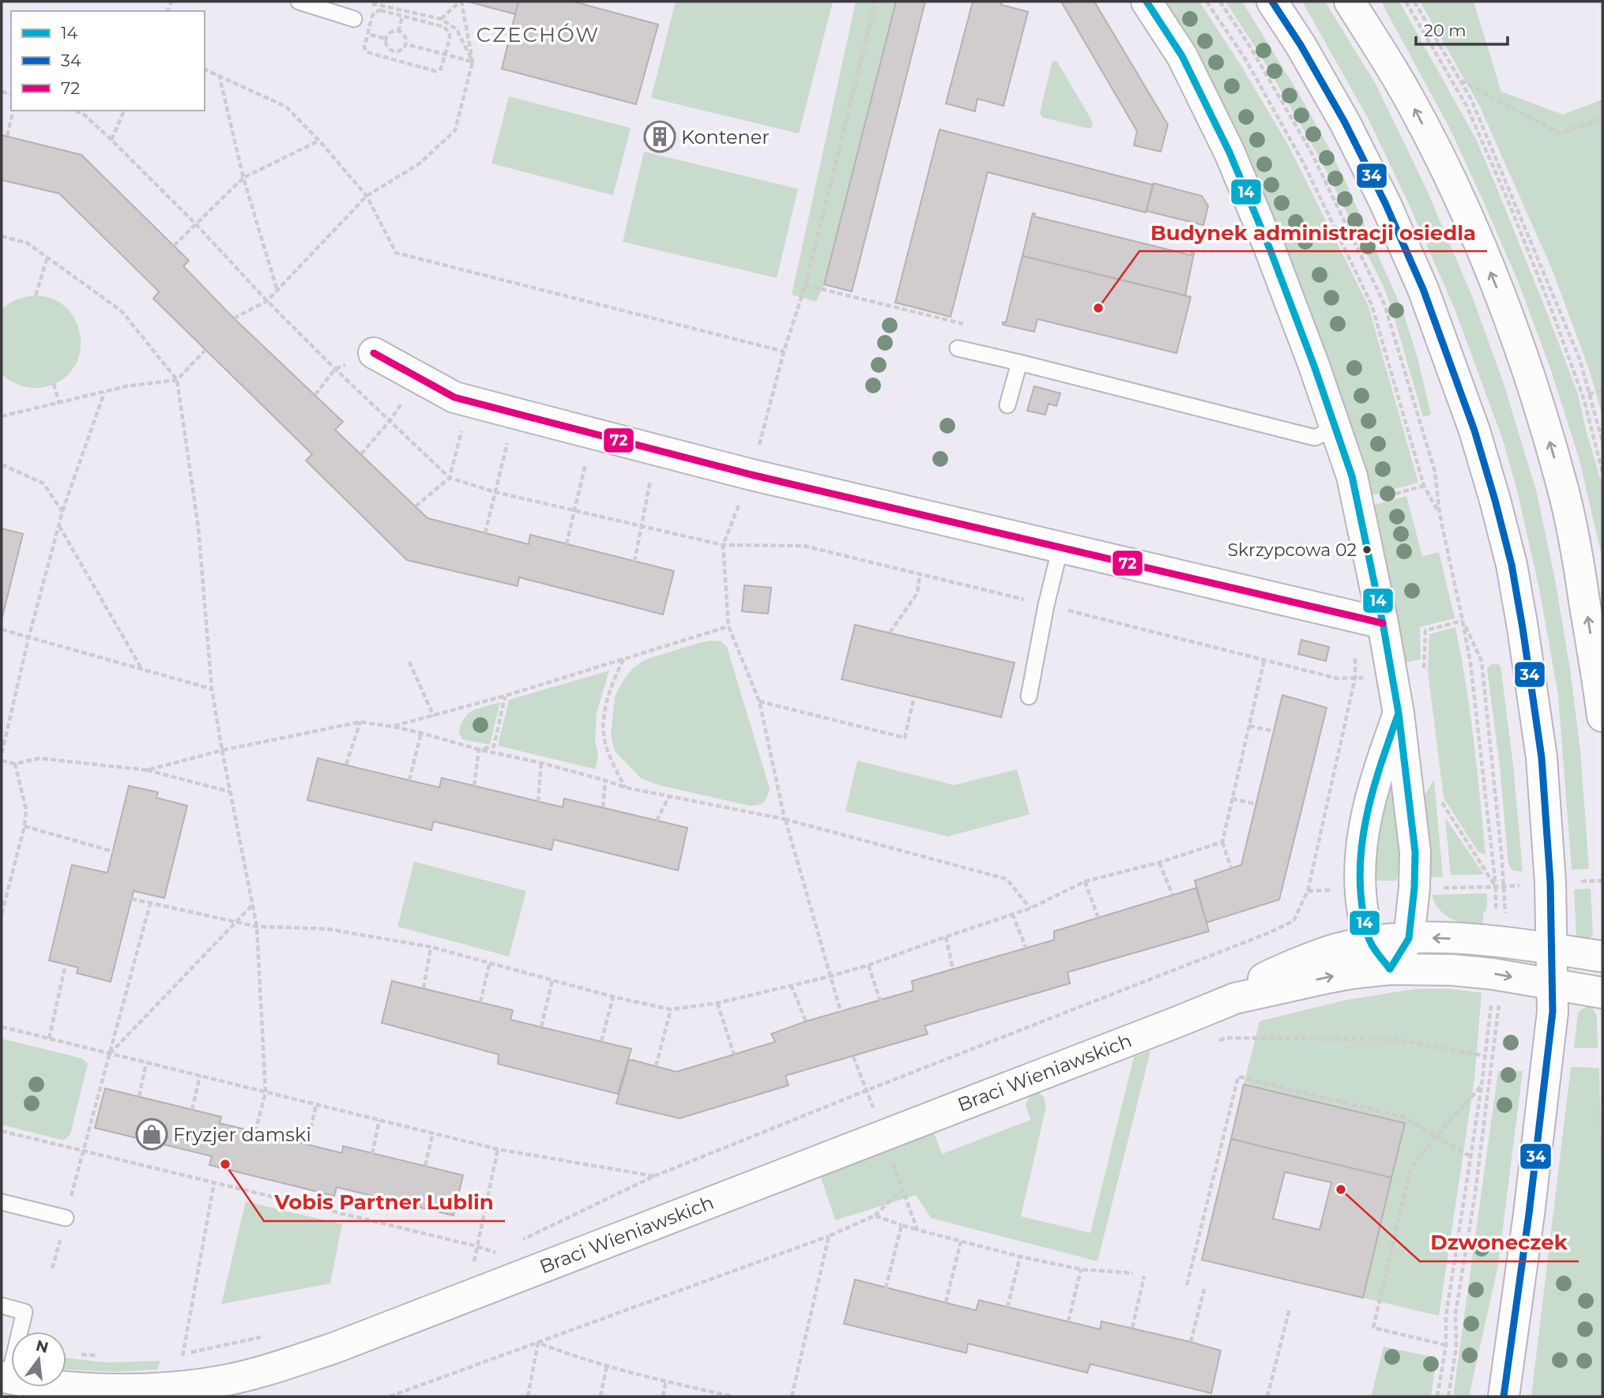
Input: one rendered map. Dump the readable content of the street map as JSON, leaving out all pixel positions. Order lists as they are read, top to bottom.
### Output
{
  "streets": {
    "street": ["Braci Wieniawskich"]
  },
  "districts": ["CZECHÓW"],
  "places": {
    "building": ["Kontener"],
    "other": [
      "Budynek administracji osiedla",
      "Skrzypcowa 02",
      "Vobis Partner Lublin",
      "Dzwoneczek"
    ],
    "shop": ["Fryzjer damski"]
  },
  "lines": ["transit line 14", "transit line 34", "transit line 72"],
  "legend": ["14", "34", "72"],
  "scale_bar": "20 m",
  "north": "top"
}
